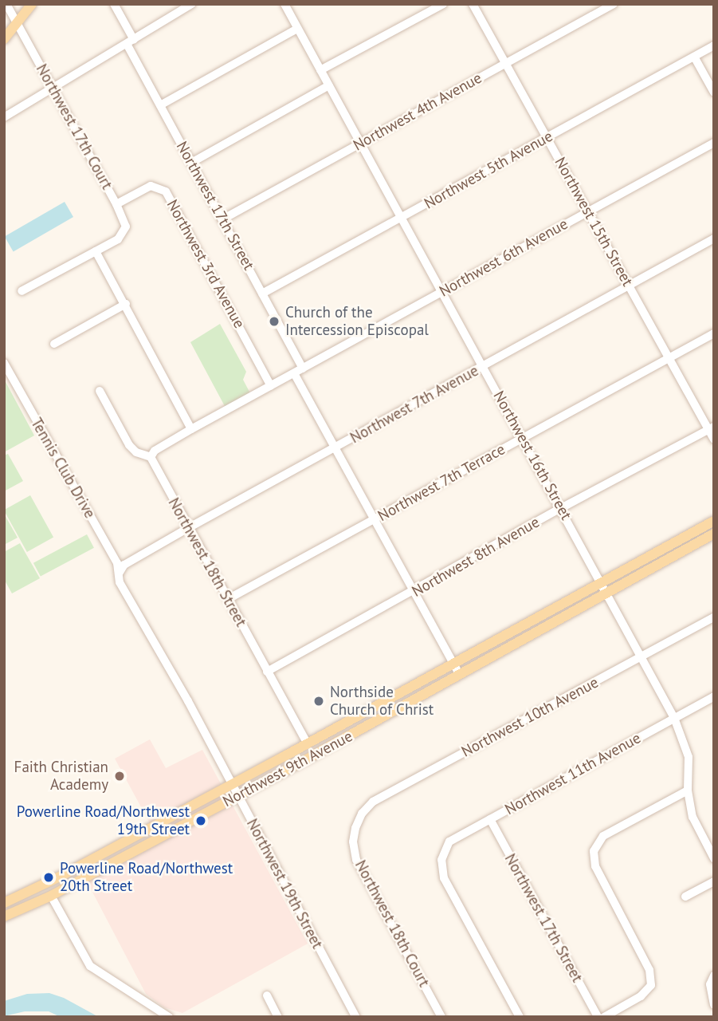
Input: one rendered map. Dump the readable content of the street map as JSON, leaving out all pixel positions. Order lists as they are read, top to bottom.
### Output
{
  "streets": {
    "main road": ["Northwest 9th Avenue"],
    "street": [
      "Northwest 4th Avenue",
      "Northwest 17th Court",
      "Northwest 5th Avenue",
      "Northwest 17th Street",
      "Northwest 15th Street",
      "Northwest 6th Avenue",
      "Northwest 3rd Avenue",
      "Northwest 7th Avenue",
      "Northwest 16th Street",
      "Tennis Club Drive",
      "Northwest 7th Terrace",
      "Northwest 8th Avenue",
      "Northwest 18th Street",
      "Northwest 10th Avenue",
      "Northwest 11th Avenue",
      "Northwest 19th Street",
      "Northwest 18th Court"
    ]
  },
  "crossings": [
    ["Northwest 4th Avenue", "Northwest 17th Street"],
    ["Northwest 4th Avenue", "Northwest 15th Street"],
    ["Northwest 4th Avenue", "Northwest 16th Street"],
    ["Northwest 17th Court", "Northwest 3rd Avenue"],
    ["Northwest 5th Avenue", "Northwest 17th Street"],
    ["Northwest 5th Avenue", "Northwest 15th Street"],
    ["Northwest 5th Avenue", "Northwest 16th Street"],
    ["Northwest 17th Street", "Northwest 6th Avenue"],
    ["Northwest 17th Street", "Northwest 11th Avenue"],
    ["Northwest 15th Street", "Northwest 6th Avenue"],
    ["Northwest 15th Street", "Northwest 7th Avenue"],
    ["Northwest 15th Street", "Northwest 7th Terrace"],
    ["Northwest 15th Street", "Northwest 8th Avenue"],
    ["Northwest 6th Avenue", "Northwest 3rd Avenue"],
    ["Northwest 6th Avenue", "Northwest 16th Street"],
    ["Northwest 6th Avenue", "Northwest 18th Street"],
    ["Northwest 7th Avenue", "Northwest 16th Street"],
    ["Northwest 7th Avenue", "Tennis Club Drive"],
    ["Northwest 7th Avenue", "Northwest 18th Street"],
    ["Northwest 7th Avenue", "Northwest 19th Street"],
    ["Northwest 16th Street", "Northwest 7th Terrace"],
    ["Northwest 16th Street", "Northwest 8th Avenue"],
    ["Northwest 16th Street", "Northwest 10th Avenue"],
    ["Northwest 16th Street", "Northwest 9th Avenue"],
    ["Northwest 16th Street", "Northwest 11th Avenue"],
    ["Tennis Club Drive", "Northwest 19th Street"],
    ["Northwest 7th Terrace", "Northwest 18th Street"],
    ["Northwest 8th Avenue", "Northwest 18th Street"],
    ["Northwest 18th Street", "Northwest 9th Avenue"],
    ["Northwest 10th Avenue", "Northwest 18th Court"],
    ["Northwest 9th Avenue", "Northwest 19th Street"]
  ],
  "places": [
    "Church of the Intercession Episcopal",
    "Northside Church of Christ",
    "Faith Christian Academy",
    "Powerline Road/Northwest 19th Street",
    "Powerline Road/Northwest 20th Street"
  ]
}
